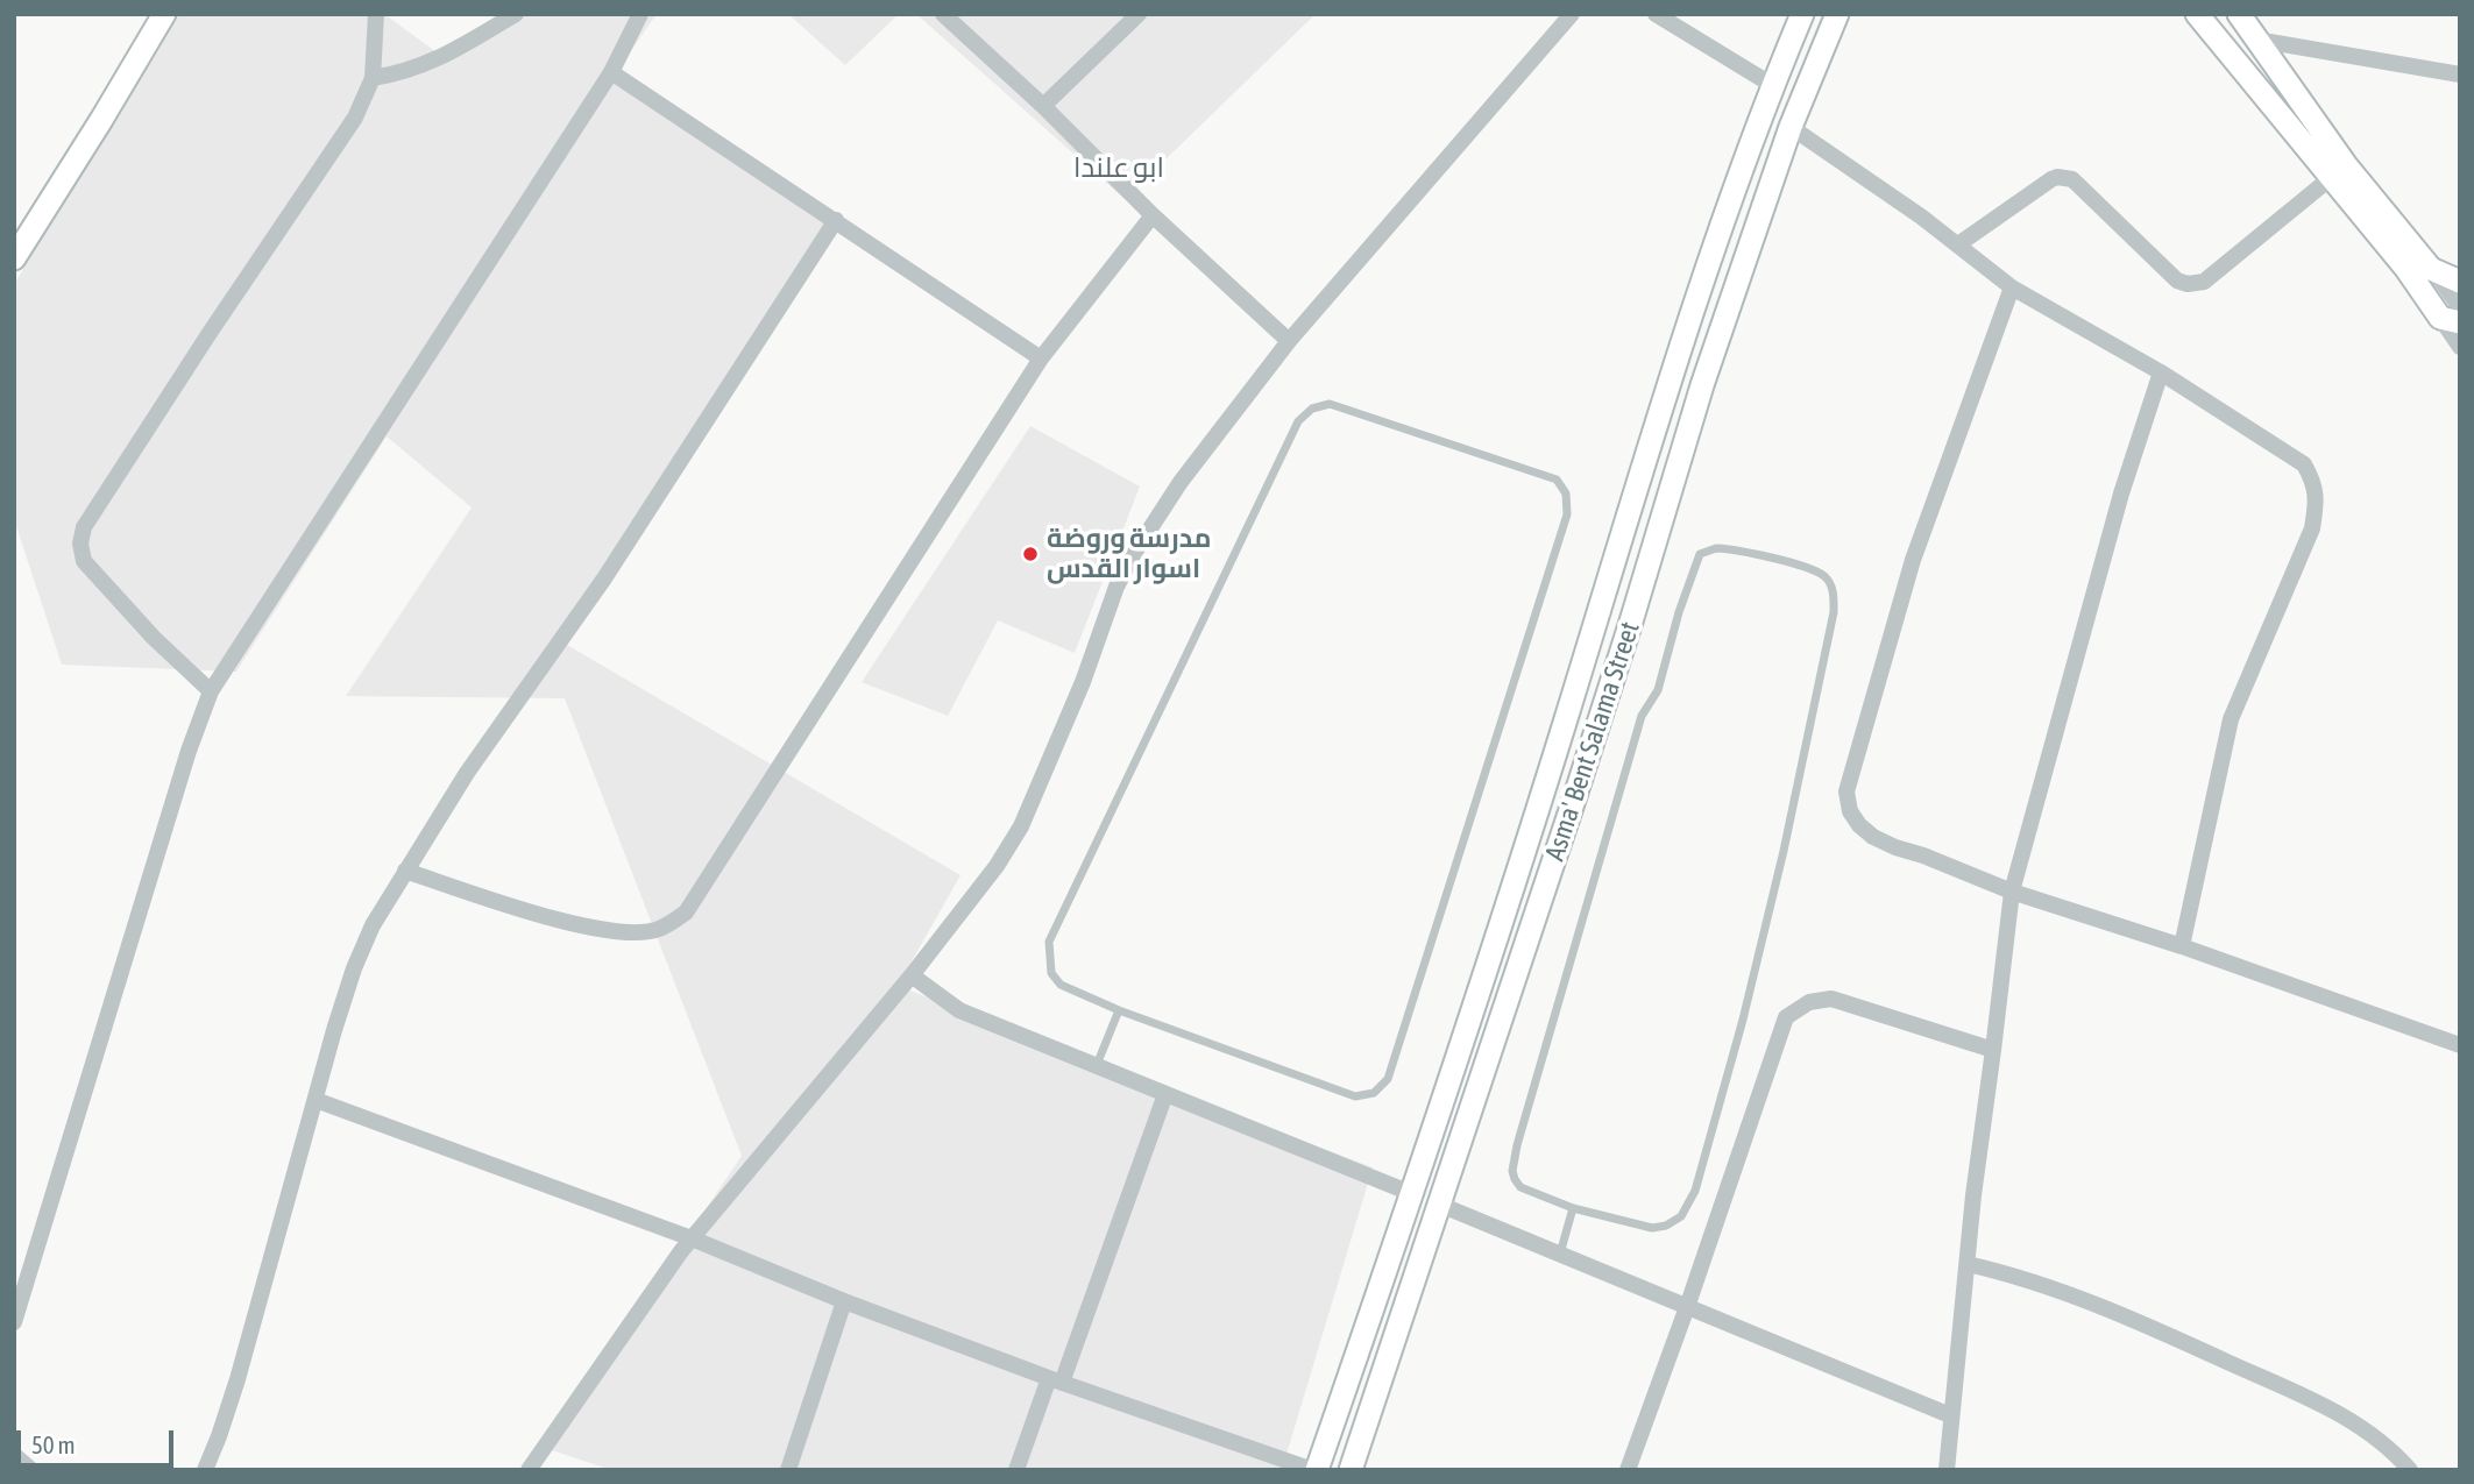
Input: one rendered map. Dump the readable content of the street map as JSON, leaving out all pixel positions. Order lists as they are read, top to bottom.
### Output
{
  "streets": {
    "main road": ["Asma' Bent Salama Street"]
  },
  "districts": ["ابو علندا"],
  "places": ["مدرسة وروضة اسوار القدس"],
  "scale_bar": "50 m"
}
